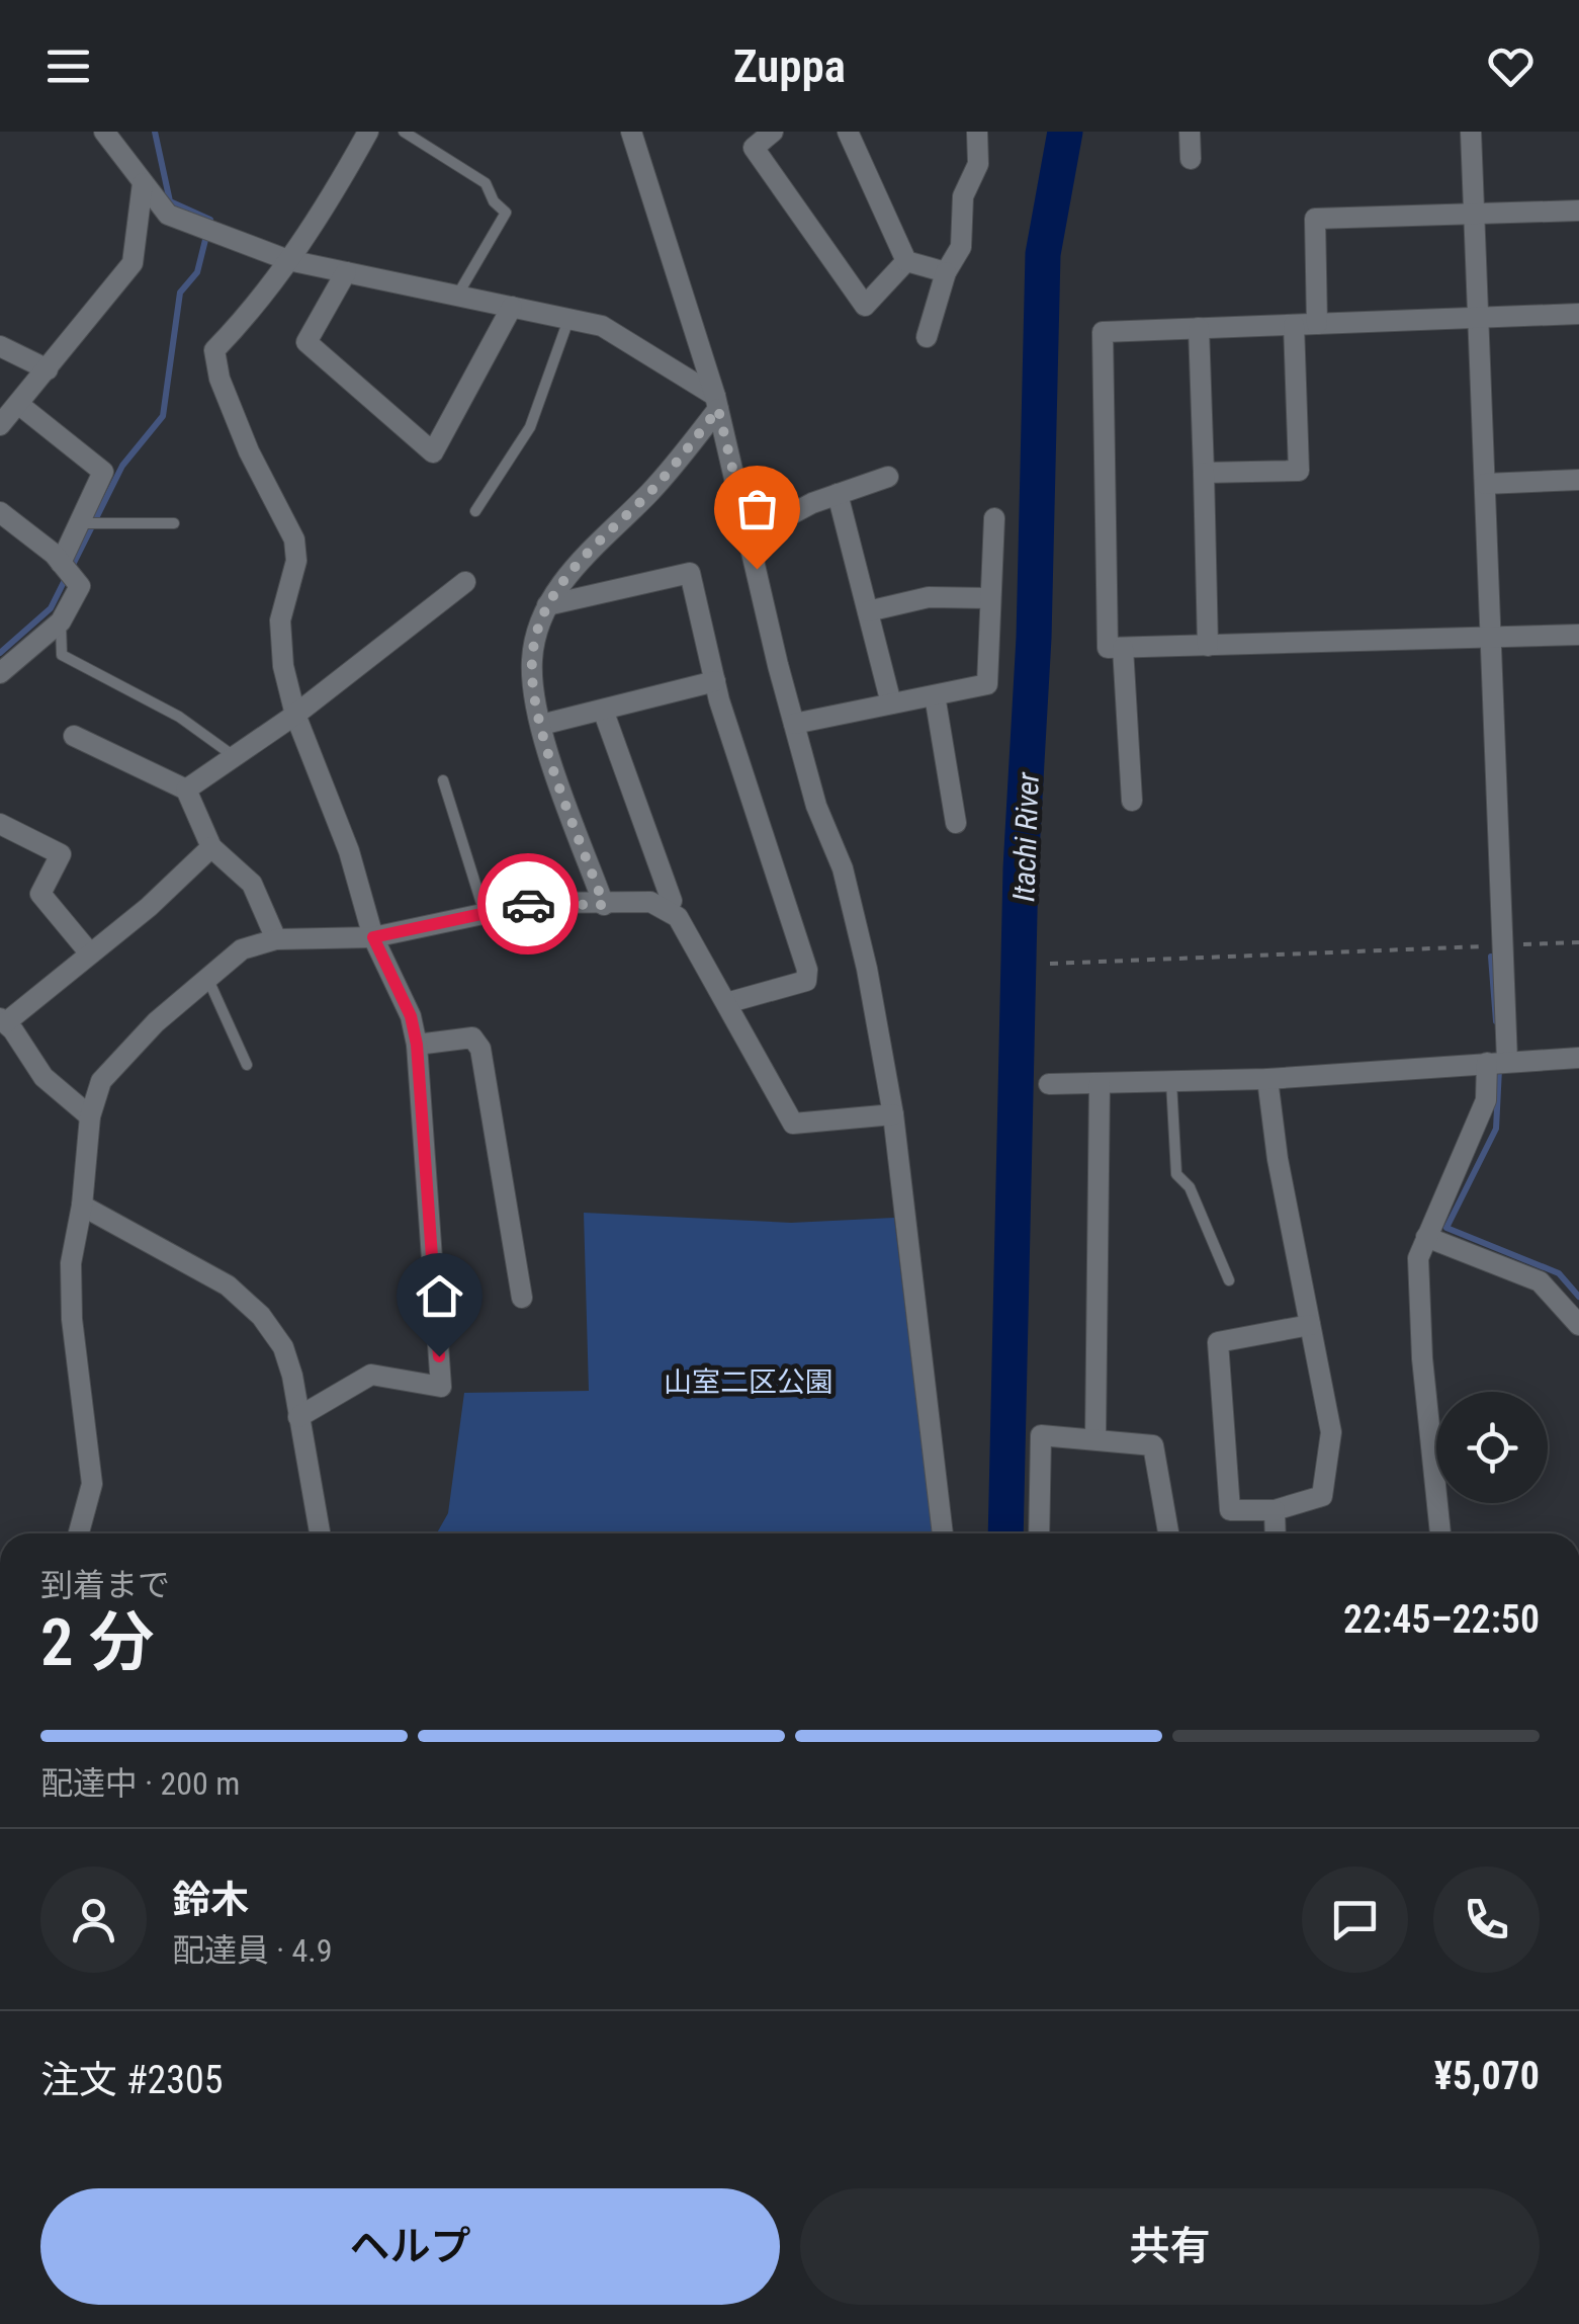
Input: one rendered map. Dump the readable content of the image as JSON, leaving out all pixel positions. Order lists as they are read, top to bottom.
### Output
{
  "water": ["Itachi River"],
  "parks": ["山室二区公園"],
  "page": {
    "header": "Zuppa",
    "heading": ["2 分", "到着まで", "22:45–22:50"],
    "panel": [
      "鈴木",
      "配達員 · 4.9",
      "注文 #2305",
      "¥5,070"
    ],
    "bar": "配達中 · 200 m",
    "buttons": ["ヘルプ", "共有"]
  }
}
